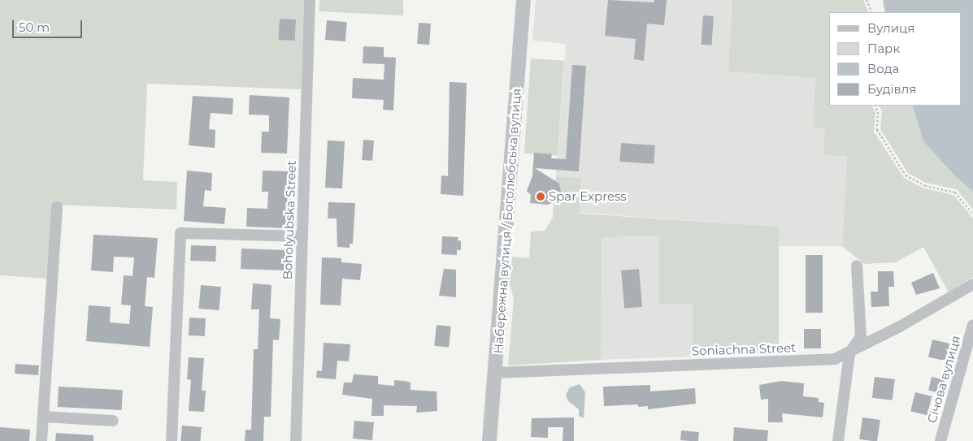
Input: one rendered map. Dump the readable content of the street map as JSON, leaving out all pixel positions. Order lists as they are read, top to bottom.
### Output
{
  "streets": {
    "street": [
      "Boholyubska Street",
      "Набережна вулиця / Боголюбська вулиця",
      "Soniachna Street",
      "Січова вулиця"
    ]
  },
  "crossings": [
    ["Набережна вулиця / Боголюбська вулиця", "Soniachna Street"]
  ],
  "places": ["Spar Express"],
  "legend": [
    "Вулиця",
    "Парк",
    "Вода",
    "Будівля"
  ],
  "scale_bar": "50 m"
}
